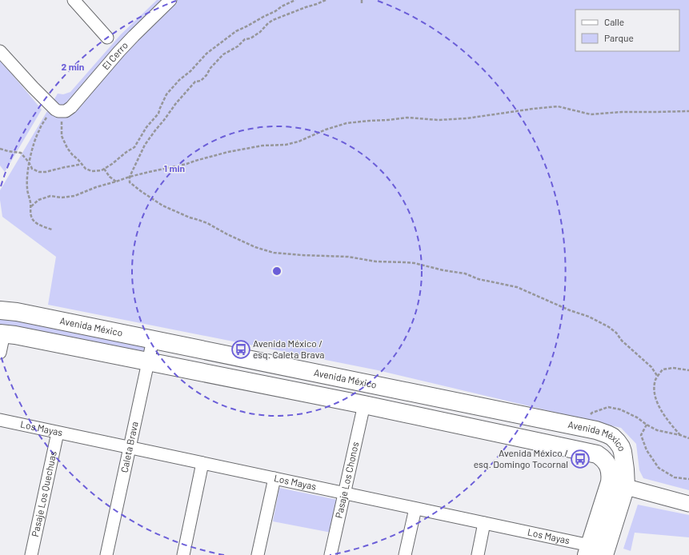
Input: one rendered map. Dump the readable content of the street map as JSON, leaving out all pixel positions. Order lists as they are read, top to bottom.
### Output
{
  "streets": {
    "main road": ["Avenida México"],
    "street": [
      "El Cerro",
      "Los Mayas",
      "Caleta Brava",
      "Pasaje Los Chonos",
      "Pasaje Los Quechuas"
    ]
  },
  "crossings": [
    ["Avenida México", "Caleta Brava"],
    ["Avenida México", "Pasaje Los Chonos"],
    ["Los Mayas", "Caleta Brava"],
    ["Los Mayas", "Pasaje Los Chonos"],
    ["Los Mayas", "Pasaje Los Quechuas"]
  ],
  "places": {
    "bus stop": ["Avenida México / esq. Caleta Brava", "Avenida México / esq. Domingo Tocornal"]
  },
  "legend": ["Calle", "Parque"],
  "rings": ["2 min", "1 min"]
}
